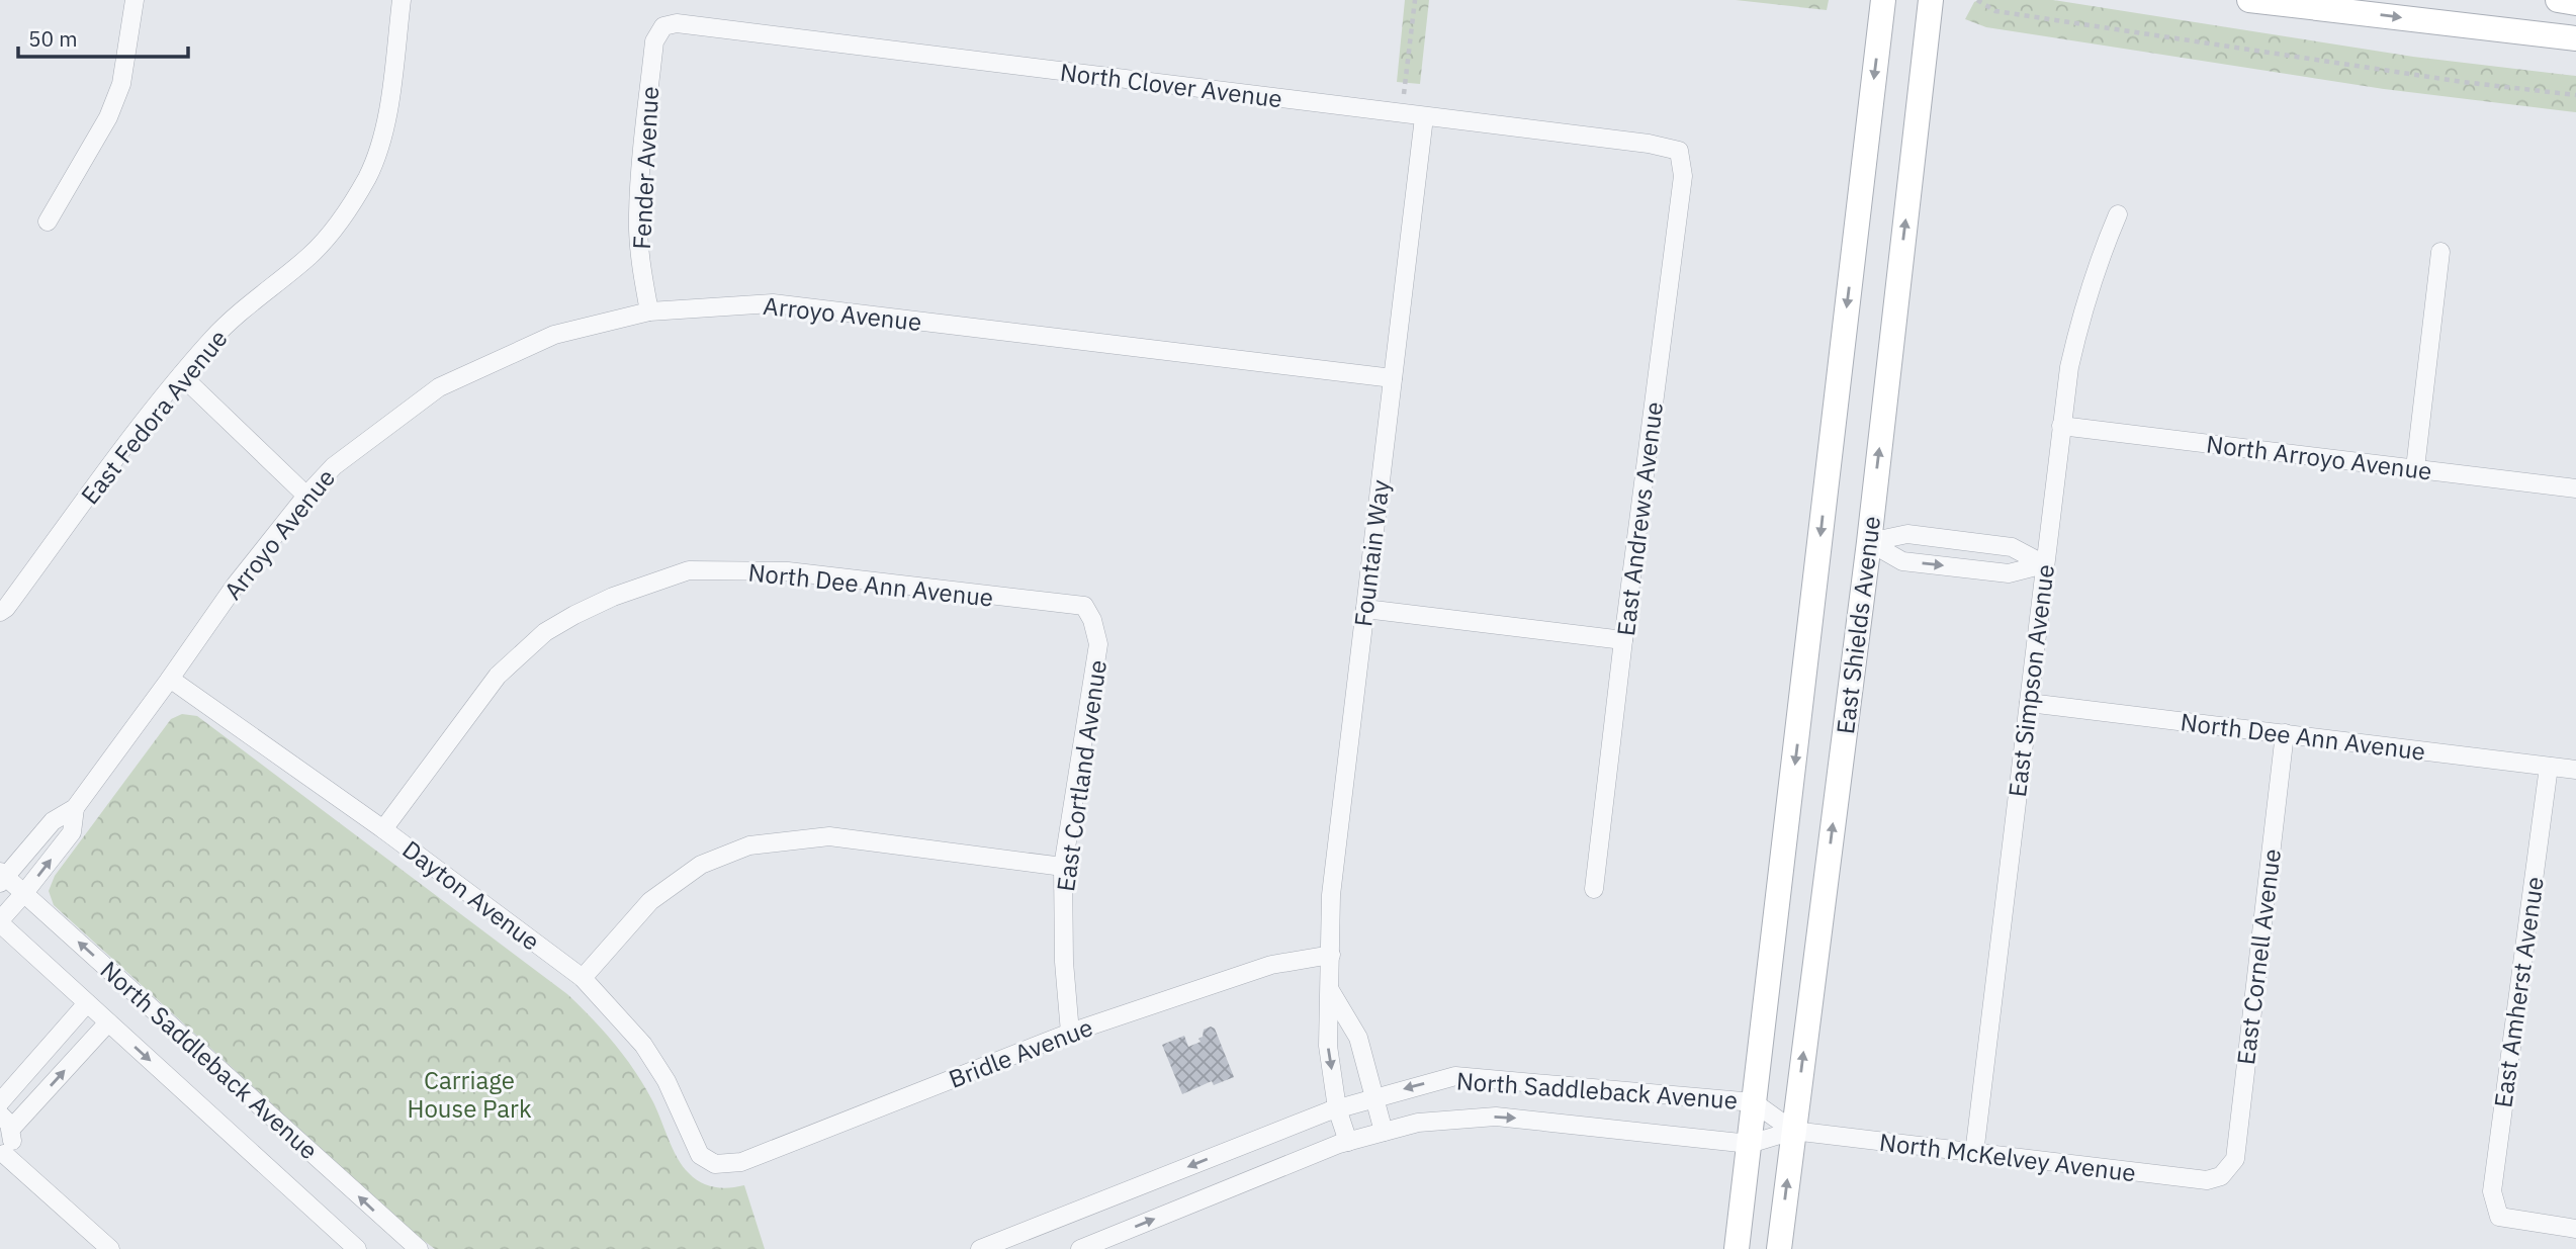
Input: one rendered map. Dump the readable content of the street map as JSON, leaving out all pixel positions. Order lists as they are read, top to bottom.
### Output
{
  "streets": {
    "main road": ["East Shields Avenue"],
    "street": [
      "North Clover Avenue",
      "Fender Avenue",
      "Arroyo Avenue",
      "East Fedora Avenue",
      "North Arroyo Avenue",
      "East Andrews Avenue",
      "Fountain Way",
      "North Dee Ann Avenue",
      "East Simpson Avenue",
      "East Cortland Avenue",
      "Dayton Avenue",
      "East Cornell Avenue",
      "East Amherst Avenue",
      "Bridle Avenue",
      "North Saddleback Avenue",
      "North McKelvey Avenue"
    ]
  },
  "crossings": [
    ["North Clover Avenue", "Fender Avenue"],
    ["North Clover Avenue", "East Andrews Avenue"],
    ["North Clover Avenue", "Fountain Way"],
    ["Fender Avenue", "Arroyo Avenue"],
    ["Arroyo Avenue", "Fountain Way"],
    ["Arroyo Avenue", "Dayton Avenue"],
    ["Arroyo Avenue", "North Saddleback Avenue"],
    ["North Arroyo Avenue", "East Simpson Avenue"],
    ["Fountain Way", "Bridle Avenue"],
    ["Fountain Way", "North Saddleback Avenue"],
    ["North Dee Ann Avenue", "East Simpson Avenue"],
    ["North Dee Ann Avenue", "East Cortland Avenue"],
    ["North Dee Ann Avenue", "Dayton Avenue"],
    ["North Dee Ann Avenue", "East Cornell Avenue"],
    ["North Dee Ann Avenue", "East Amherst Avenue"],
    ["East Shields Avenue", "North Saddleback Avenue"],
    ["East Shields Avenue", "North McKelvey Avenue"],
    ["East Simpson Avenue", "North McKelvey Avenue"],
    ["East Cortland Avenue", "Bridle Avenue"],
    ["Dayton Avenue", "Bridle Avenue"],
    ["East Cornell Avenue", "North McKelvey Avenue"],
    ["North Saddleback Avenue", "North McKelvey Avenue"]
  ],
  "parks": ["Carriage House Park"],
  "scale_bar": "50 m"
}
